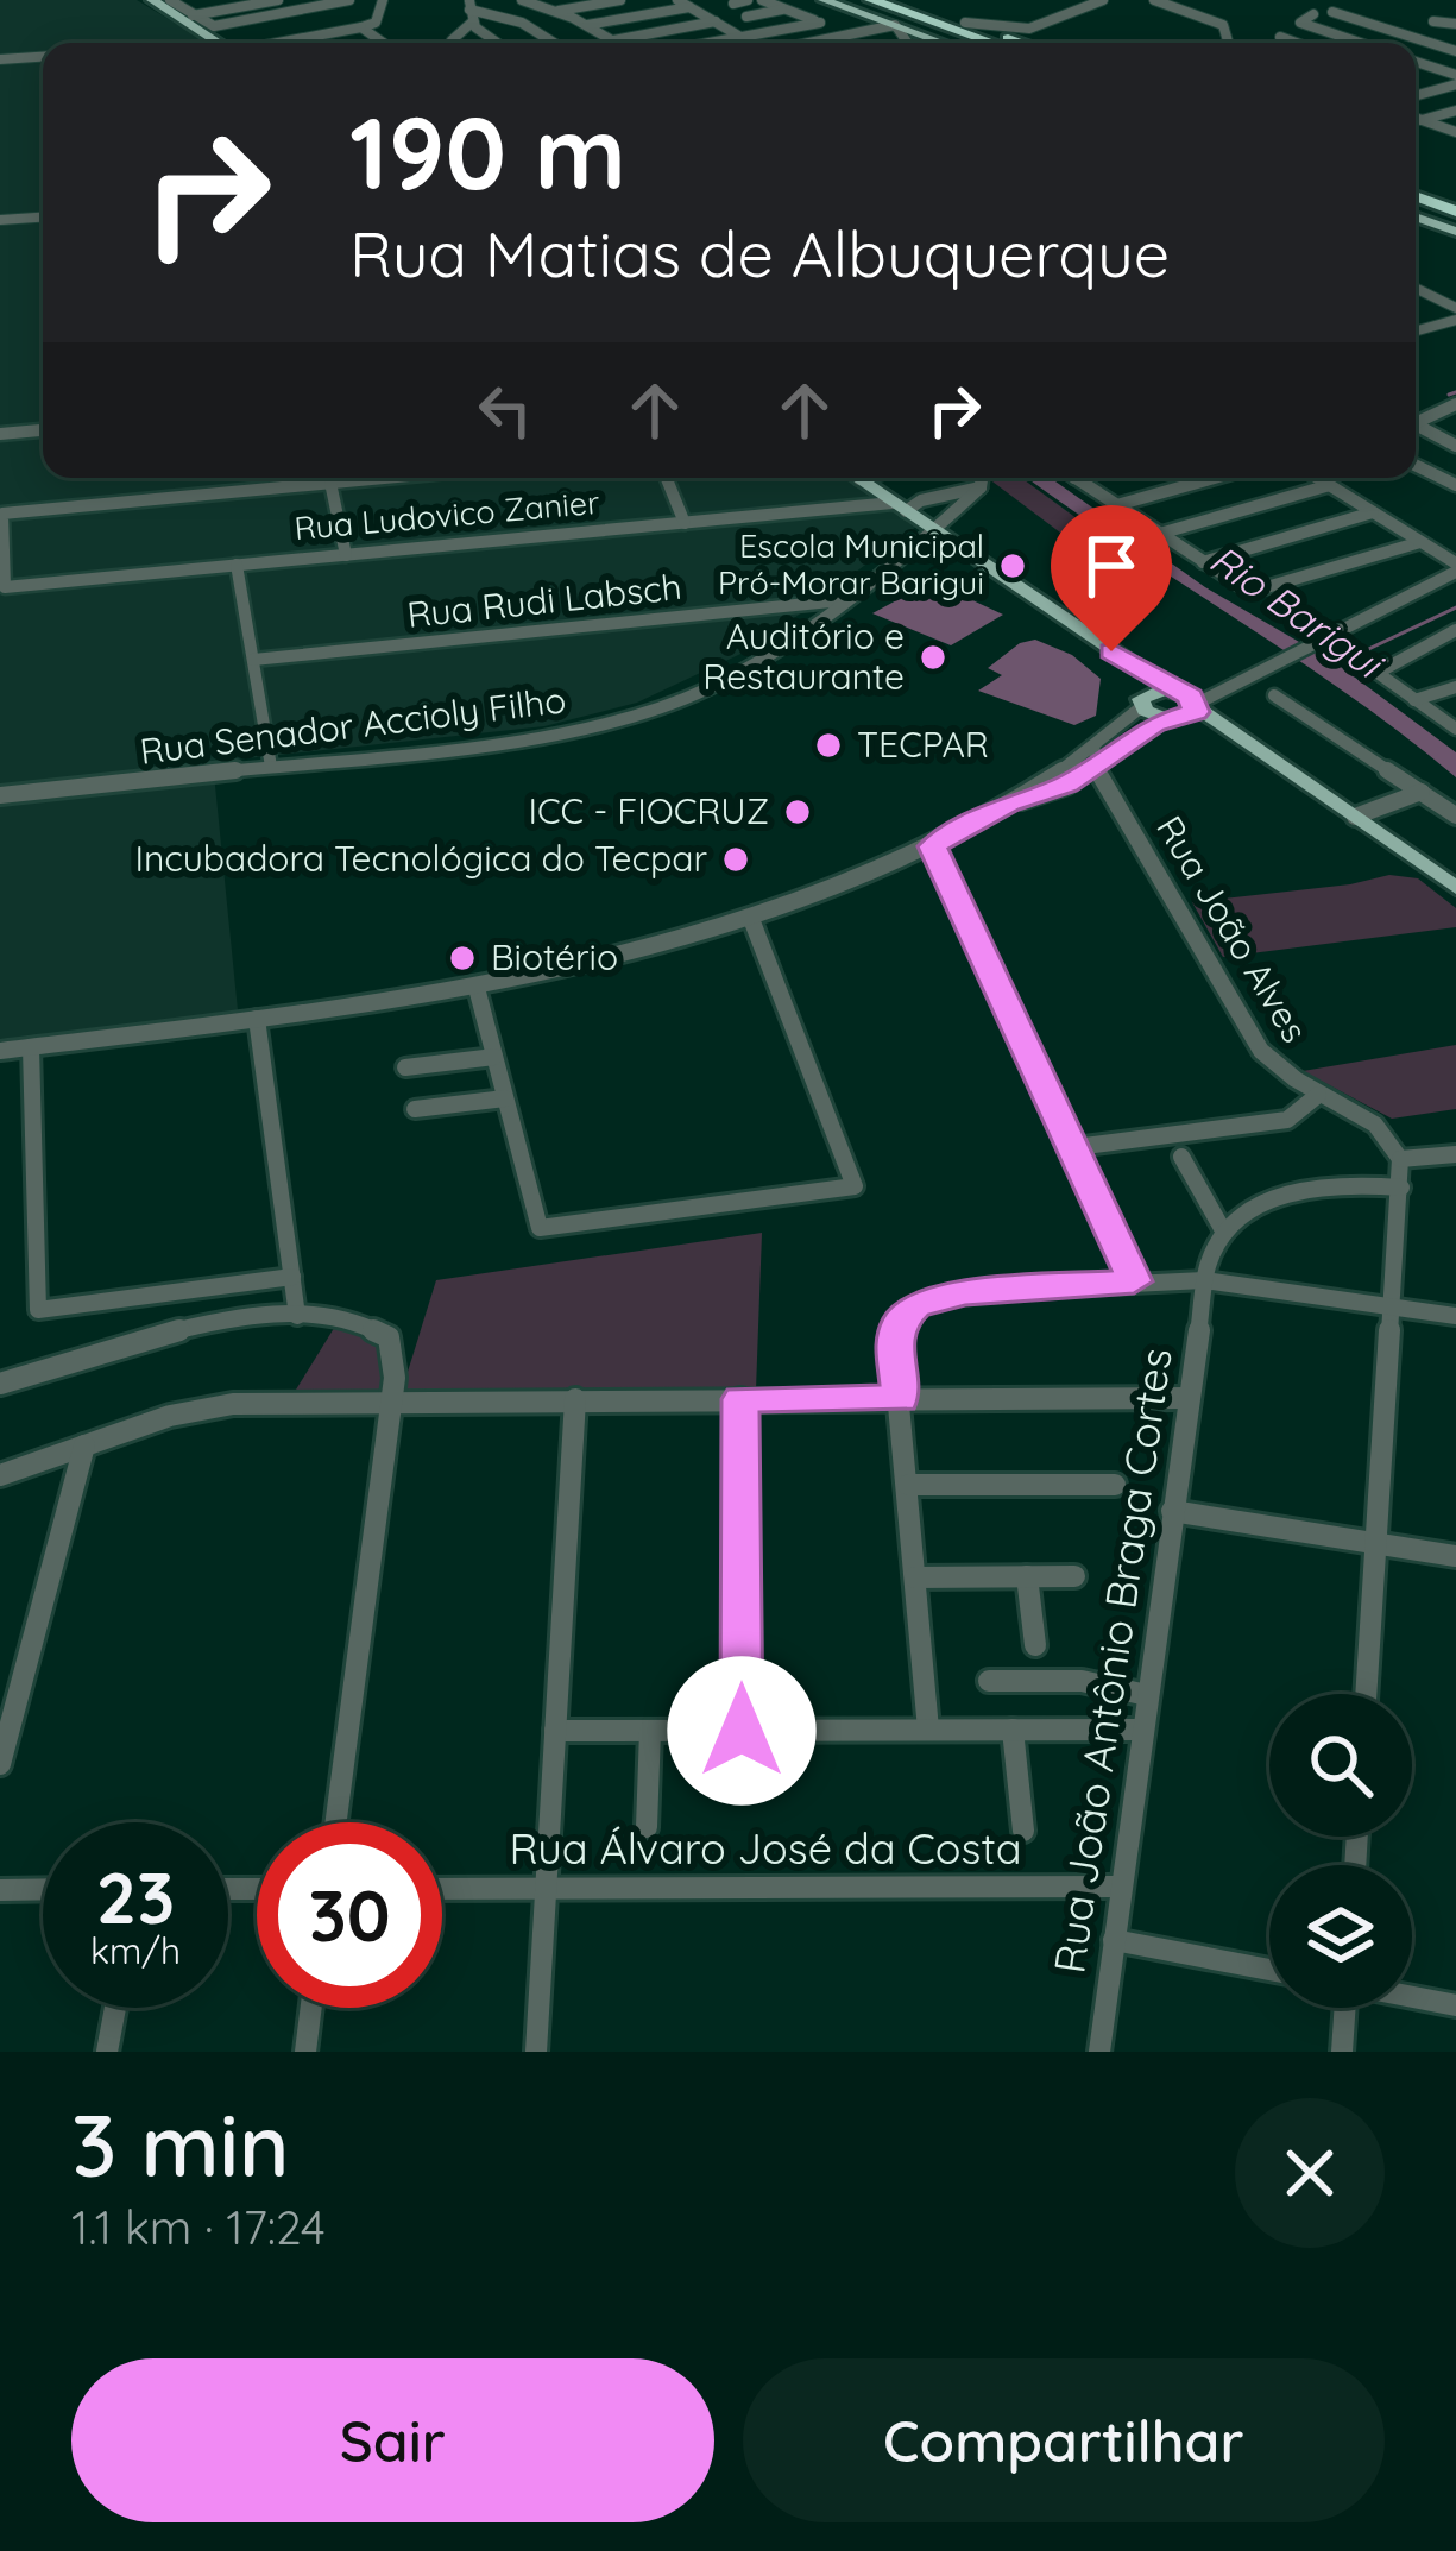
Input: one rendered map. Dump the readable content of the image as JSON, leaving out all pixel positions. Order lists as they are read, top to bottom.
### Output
{
  "streets": {
    "street": [
      "Rua Ludovico Zanier",
      "Rua Rudi Labsch",
      "Rua Senador Accioly Filho",
      "Rua João Alves",
      "Rua João Antônio Braga Cortes",
      "Rua Álvaro José da Costa"
    ]
  },
  "crossings": [
    ["Rua Ludovico Zanier", "Rua Senador Accioly Filho"],
    ["Rua Rudi Labsch", "Rua Senador Accioly Filho"],
    ["Rua João Antônio Braga Cortes", "Rua Álvaro José da Costa"]
  ],
  "water": ["Rio Barigui"],
  "places": [
    "Escola Municipal Pró-Morar Barigui",
    "Auditório e Restaurante",
    "TECPAR",
    "ICC - FIOCRUZ",
    "Incubadora Tecnológica do Tecpar",
    "Biotério"
  ],
  "page": {
    "turn": ["190 m", "Rua Matias de Albuquerque"],
    "speed": "23 km/h",
    "limit": "30",
    "heading": ["3 min", "1.1 km · 17:24"],
    "buttons": ["Sair", "Compartilhar"]
  }
}
